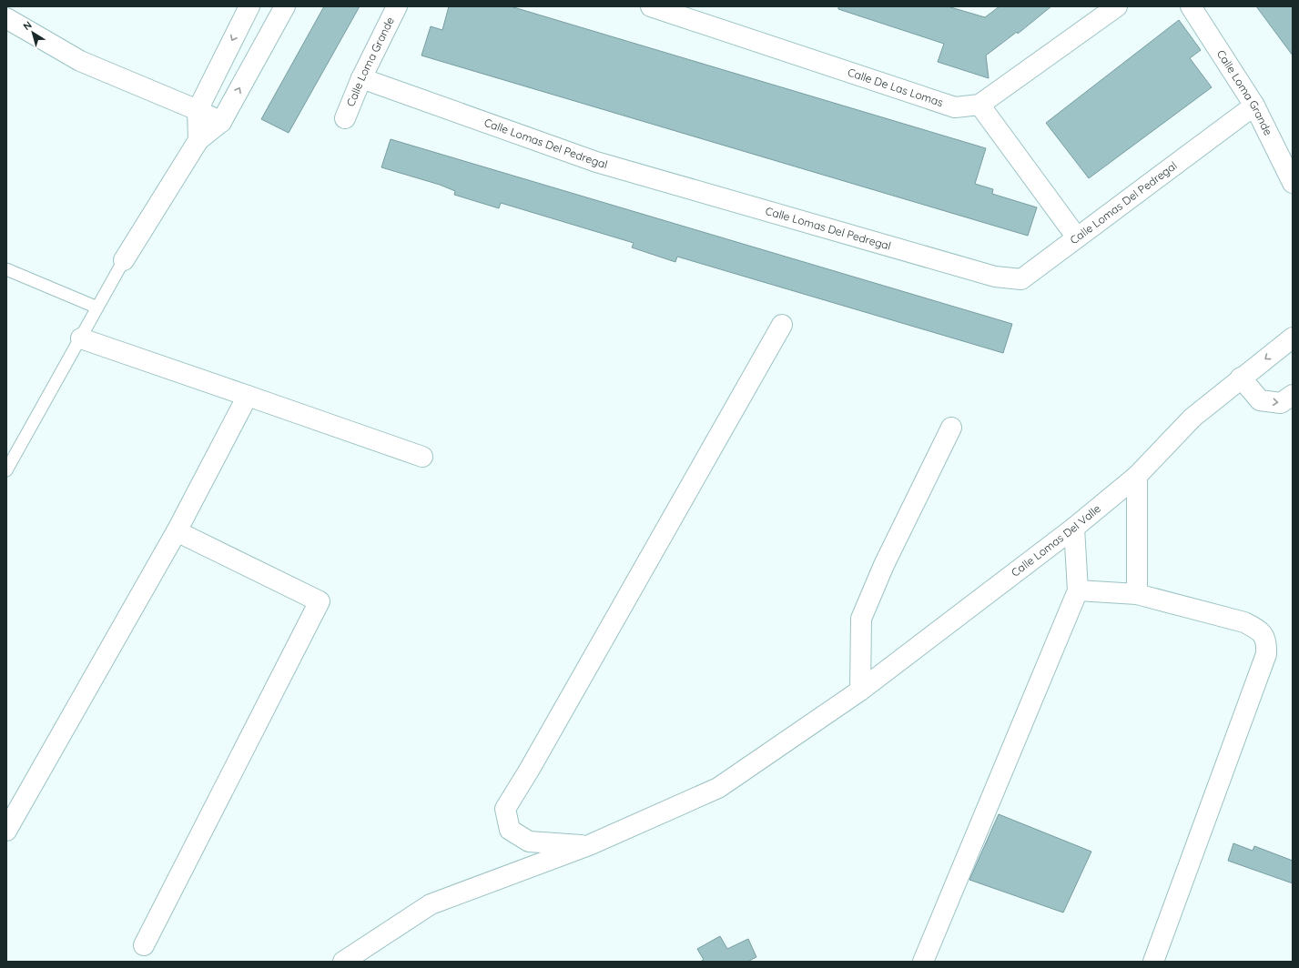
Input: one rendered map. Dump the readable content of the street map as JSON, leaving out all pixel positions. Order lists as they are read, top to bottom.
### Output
{
  "streets": {
    "street": [
      "Calle Loma Grande",
      "Calle De Las Lomas",
      "Calle Lomas Del Pedregal",
      "Calle Lomas Del Valle"
    ]
  },
  "crossings": [
    ["Calle Loma Grande", "Calle Lomas Del Pedregal"]
  ],
  "north": "top left"
}
